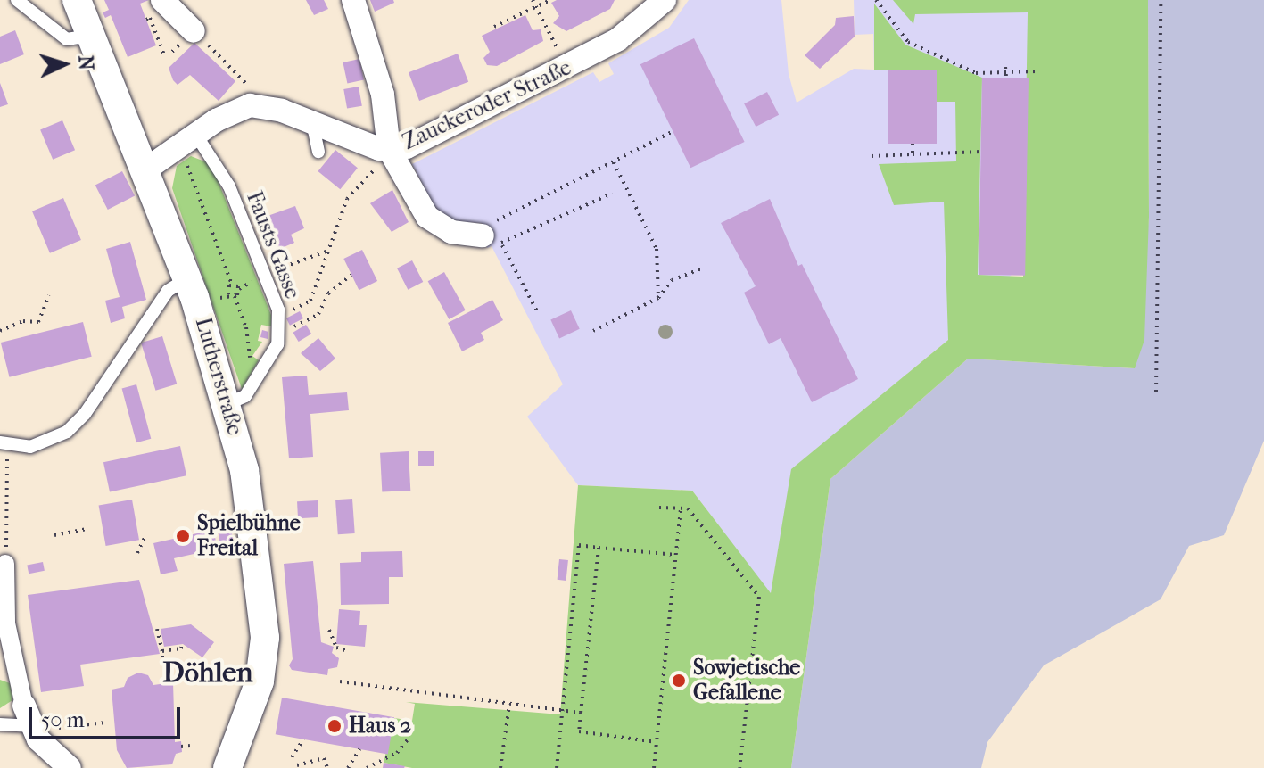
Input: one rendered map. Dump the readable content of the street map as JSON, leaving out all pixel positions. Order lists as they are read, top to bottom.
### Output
{
  "streets": {
    "street": ["Zauckeroder Straße", "Lutherstraße"],
    "lane": ["Fausts Gasse"]
  },
  "crossings": [
    ["Zauckeroder Straße", "Fausts Gasse"],
    ["Zauckeroder Straße", "Lutherstraße"],
    ["Fausts Gasse", "Lutherstraße"]
  ],
  "districts": ["Döhlen"],
  "places": ["Spielbühne Freital", "Sowjetische Gefallene", "Haus 2"],
  "scale_bar": "50 m",
  "north": "right"
}
